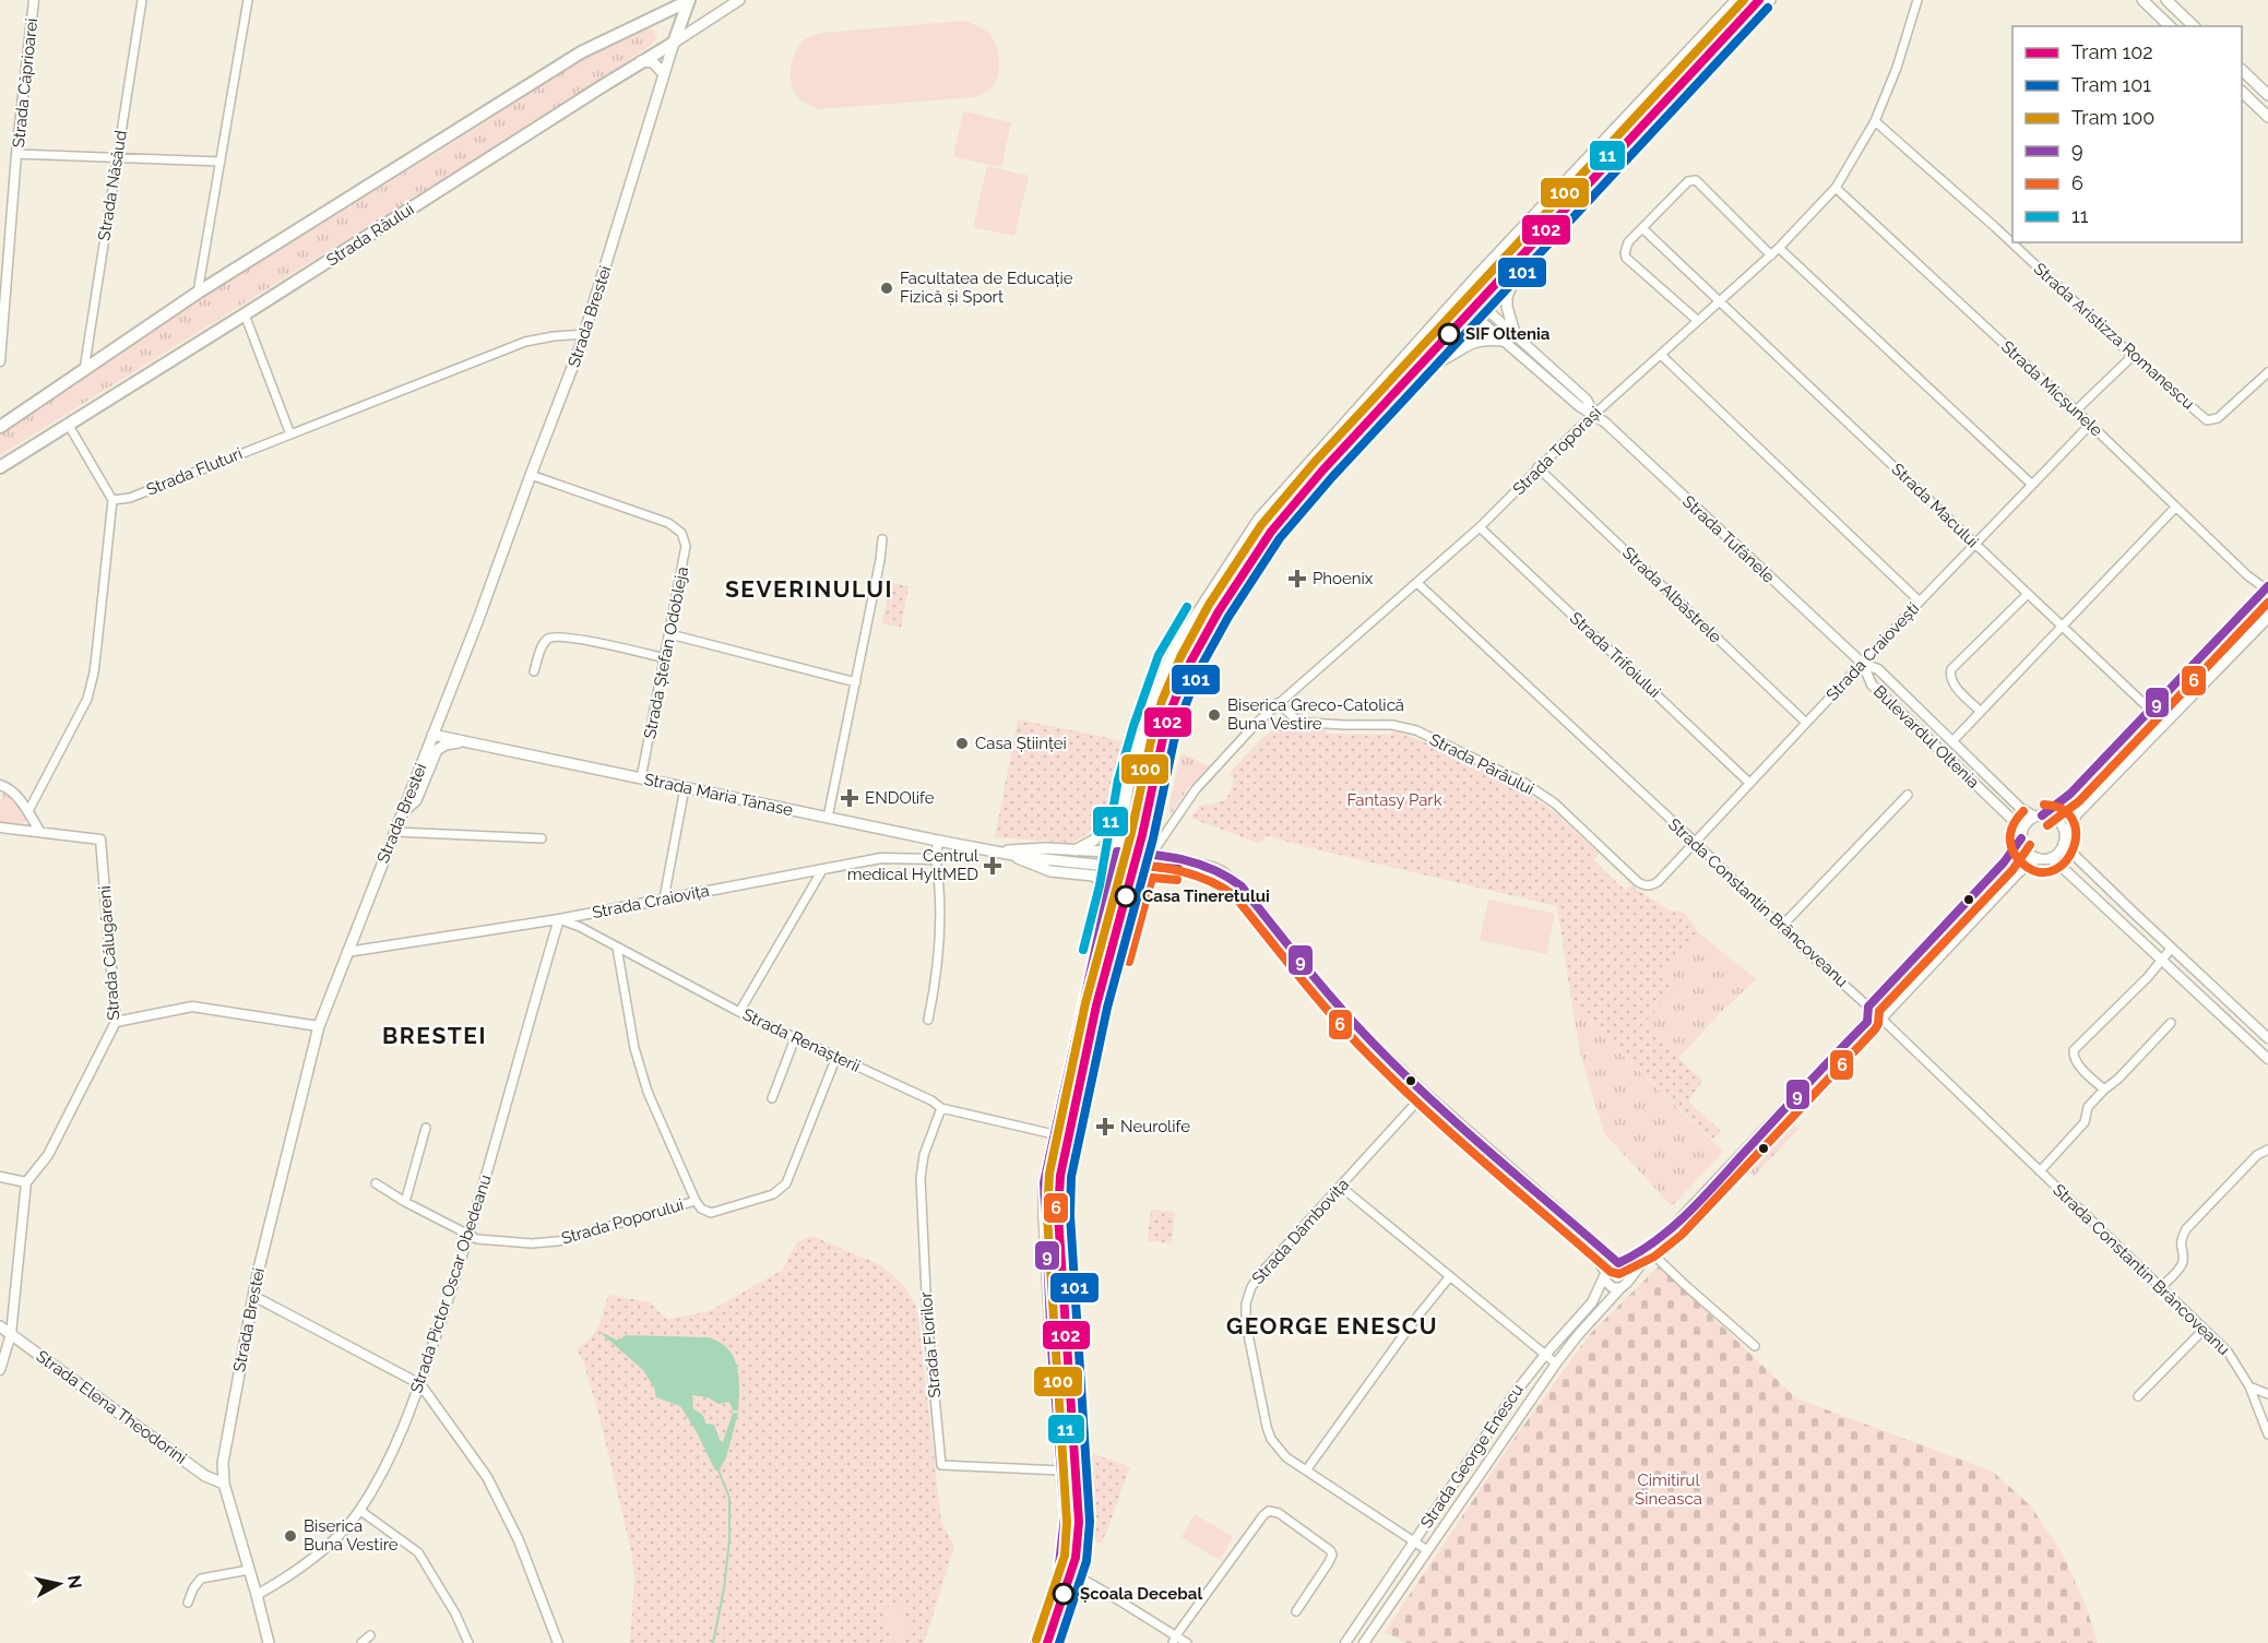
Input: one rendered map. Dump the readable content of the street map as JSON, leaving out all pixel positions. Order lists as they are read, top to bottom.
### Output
{
  "streets": {
    "main road": [
      "Strada Râului",
      "Strada Brestei",
      "Strada Maria Tănase",
      "Strada Elena Theodorini"
    ],
    "street": [
      "Strada Căprioarei",
      "Strada Năsăud",
      "Strada Aristizza Romanescu",
      "Strada Micșunele",
      "Strada Toporași",
      "Strada Fluturi",
      "Strada Macului",
      "Strada Tufănele",
      "Strada Albăstrele",
      "Strada Craiovești",
      "Strada Ștefan Odobleja",
      "Strada Trifoiului",
      "Bulevardul Oltenia",
      "Strada Pârâului",
      "Strada Craiovița",
      "Strada Constantin Brâncoveanu",
      "Strada Călugăreni",
      "Strada Renașterii",
      "Strada Poporului",
      "Strada Dâmbovița",
      "Strada Pictor Oscar Obedeanu",
      "Strada Florilor",
      "Strada George Enescu"
    ]
  },
  "crossings": [
    ["Strada Râului", "Strada Brestei"],
    ["Strada Brestei", "Strada Fluturi"],
    ["Strada Brestei", "Strada Ștefan Odobleja"],
    ["Strada Brestei", "Strada Maria Tănase"],
    ["Strada Brestei", "Strada Craiovița"],
    ["Strada Brestei", "Strada Pictor Oscar Obedeanu"],
    ["Strada Brestei", "Strada Elena Theodorini"],
    ["Strada Aristizza Romanescu", "Strada Toporași"],
    ["Strada Micșunele", "Strada Toporași"],
    ["Strada Micșunele", "Strada Craiovești"],
    ["Strada Toporași", "Strada Macului"],
    ["Strada Toporași", "Strada Tufănele"],
    ["Strada Toporași", "Strada Albăstrele"],
    ["Strada Toporași", "Strada Trifoiului"],
    ["Strada Toporași", "Strada Pârâului"],
    ["Strada Toporași", "Strada Maria Tănase"],
    ["Strada Toporași", "Strada Constantin Brâncoveanu"],
    ["Strada Macului", "Strada Craiovești"],
    ["Strada Tufănele", "Strada Craiovești"],
    ["Strada Tufănele", "Bulevardul Oltenia"],
    ["Strada Albăstrele", "Strada Craiovești"],
    ["Strada Craiovești", "Strada Trifoiului"],
    ["Strada Craiovești", "Bulevardul Oltenia"],
    ["Strada Craiovești", "Strada Pârâului"],
    ["Strada Craiovești", "Strada Constantin Brâncoveanu"],
    ["Strada Ștefan Odobleja", "Strada Maria Tănase"],
    ["Strada Craiovița", "Strada Renașterii"],
    ["Strada Craiovița", "Strada Pictor Oscar Obedeanu"],
    ["Strada Renașterii", "Strada Poporului"],
    ["Strada Renașterii", "Strada Pictor Oscar Obedeanu"],
    ["Strada Renașterii", "Strada Florilor"],
    ["Strada Poporului", "Strada Pictor Oscar Obedeanu"],
    ["Strada Dâmbovița", "Strada George Enescu"]
  ],
  "districts": ["SEVERINULUI", "BRESTEI", "GEORGE ENESCU"],
  "parks": ["Fantasy Park", "Cimitirul Sineasca"],
  "places": {
    "other": [
      "Facultatea de Educație Fizică și Sport",
      "SIF Oltenia",
      "Biserica Greco-Catolică Buna Vestire",
      "Casa Științei",
      "Casa Tineretului",
      "Biserica Buna Vestire",
      "Școala Decebal"
    ],
    "health": [
      "Phoenix",
      "ENDOlife",
      "Centrul medical HyltMED",
      "Neurolife"
    ]
  },
  "lines": [
    "tram line 102",
    "tram line 100",
    "transit line 11",
    "tram line 101",
    "transit line 9",
    "transit line 6"
  ],
  "legend": [
    "Tram 102",
    "Tram 101",
    "Tram 100",
    "9",
    "6",
    "11"
  ],
  "north": "right"
}
